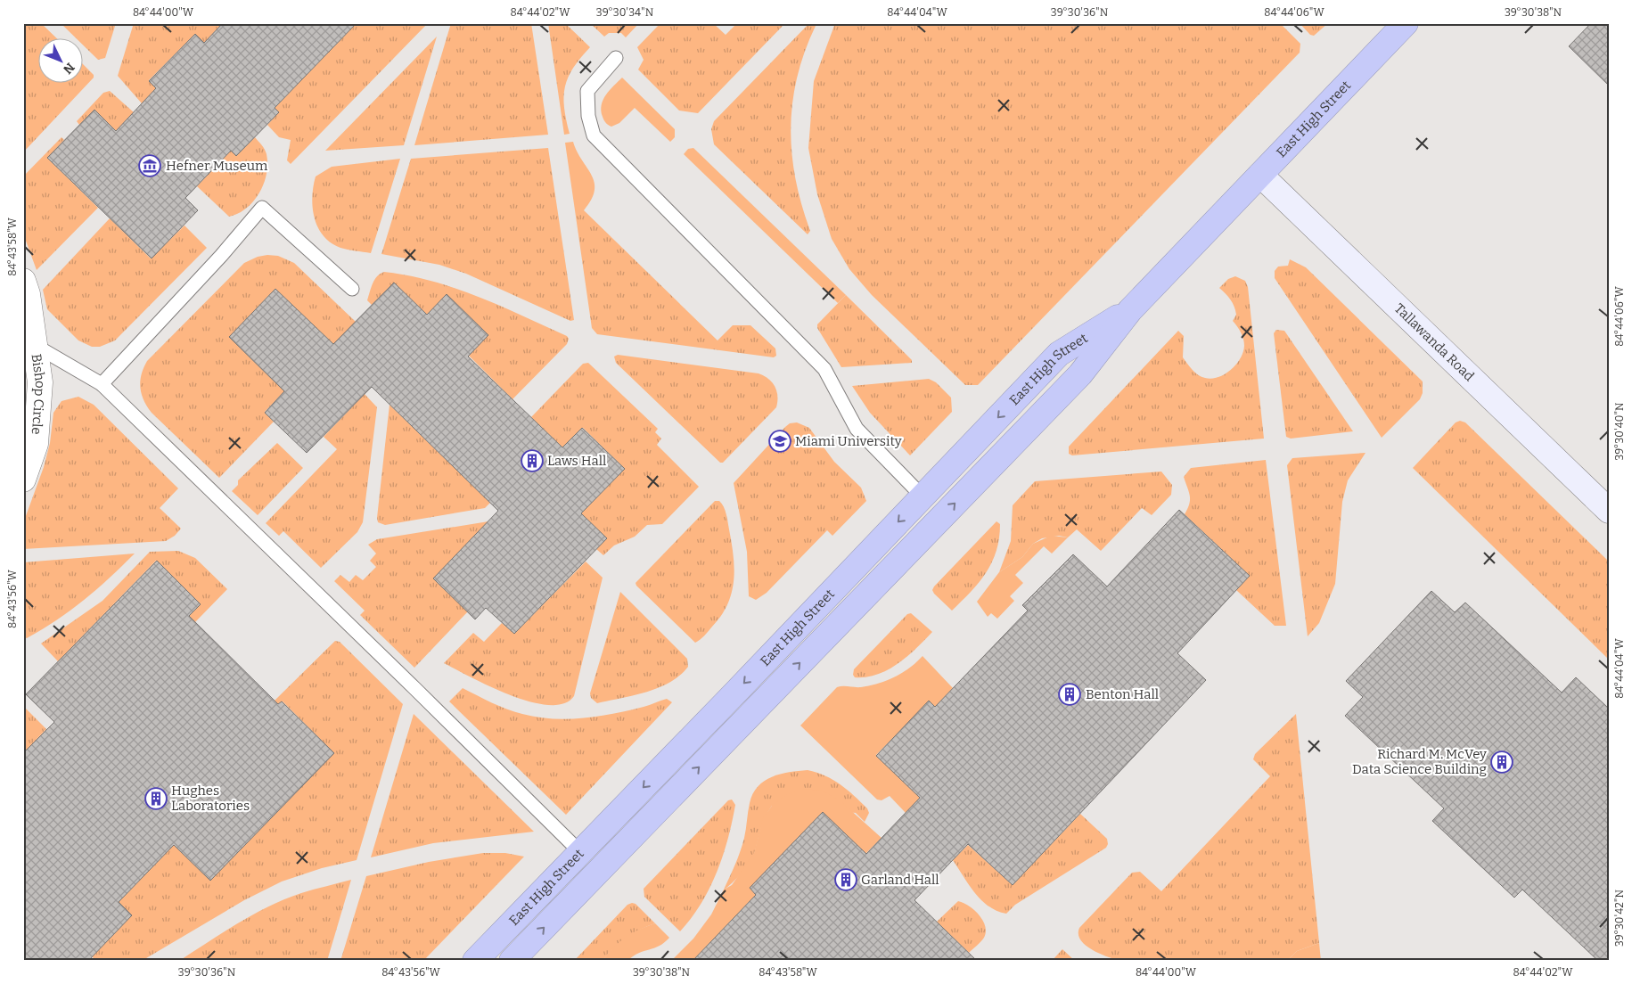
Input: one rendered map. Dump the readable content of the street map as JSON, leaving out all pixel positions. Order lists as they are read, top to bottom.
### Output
{
  "streets": {
    "highway": ["East High Street"],
    "street": ["Tallawanda Road", "Bishop Circle"]
  },
  "crossings": [
    ["East High Street", "Tallawanda Road"]
  ],
  "places": {
    "museum": ["Hefner Museum"],
    "school or university": ["Miami University"],
    "building": [
      "Laws Hall",
      "Benton Hall",
      "Richard M. McVey Data Science Building",
      "Hughes Laboratories",
      "Garland Hall"
    ]
  },
  "north": "bottom right",
  "coordinates": [
    "84°44'00\"W",
    "84°44'02\"W",
    "39°30'34\"N",
    "84°44'04\"W",
    "39°30'36\"N",
    "84°44'06\"W",
    "39°30'38\"N",
    "84°43'58\"W",
    "39°30'40\"N",
    "84°43'56\"W",
    "39°30'42\"N"
  ]
}
